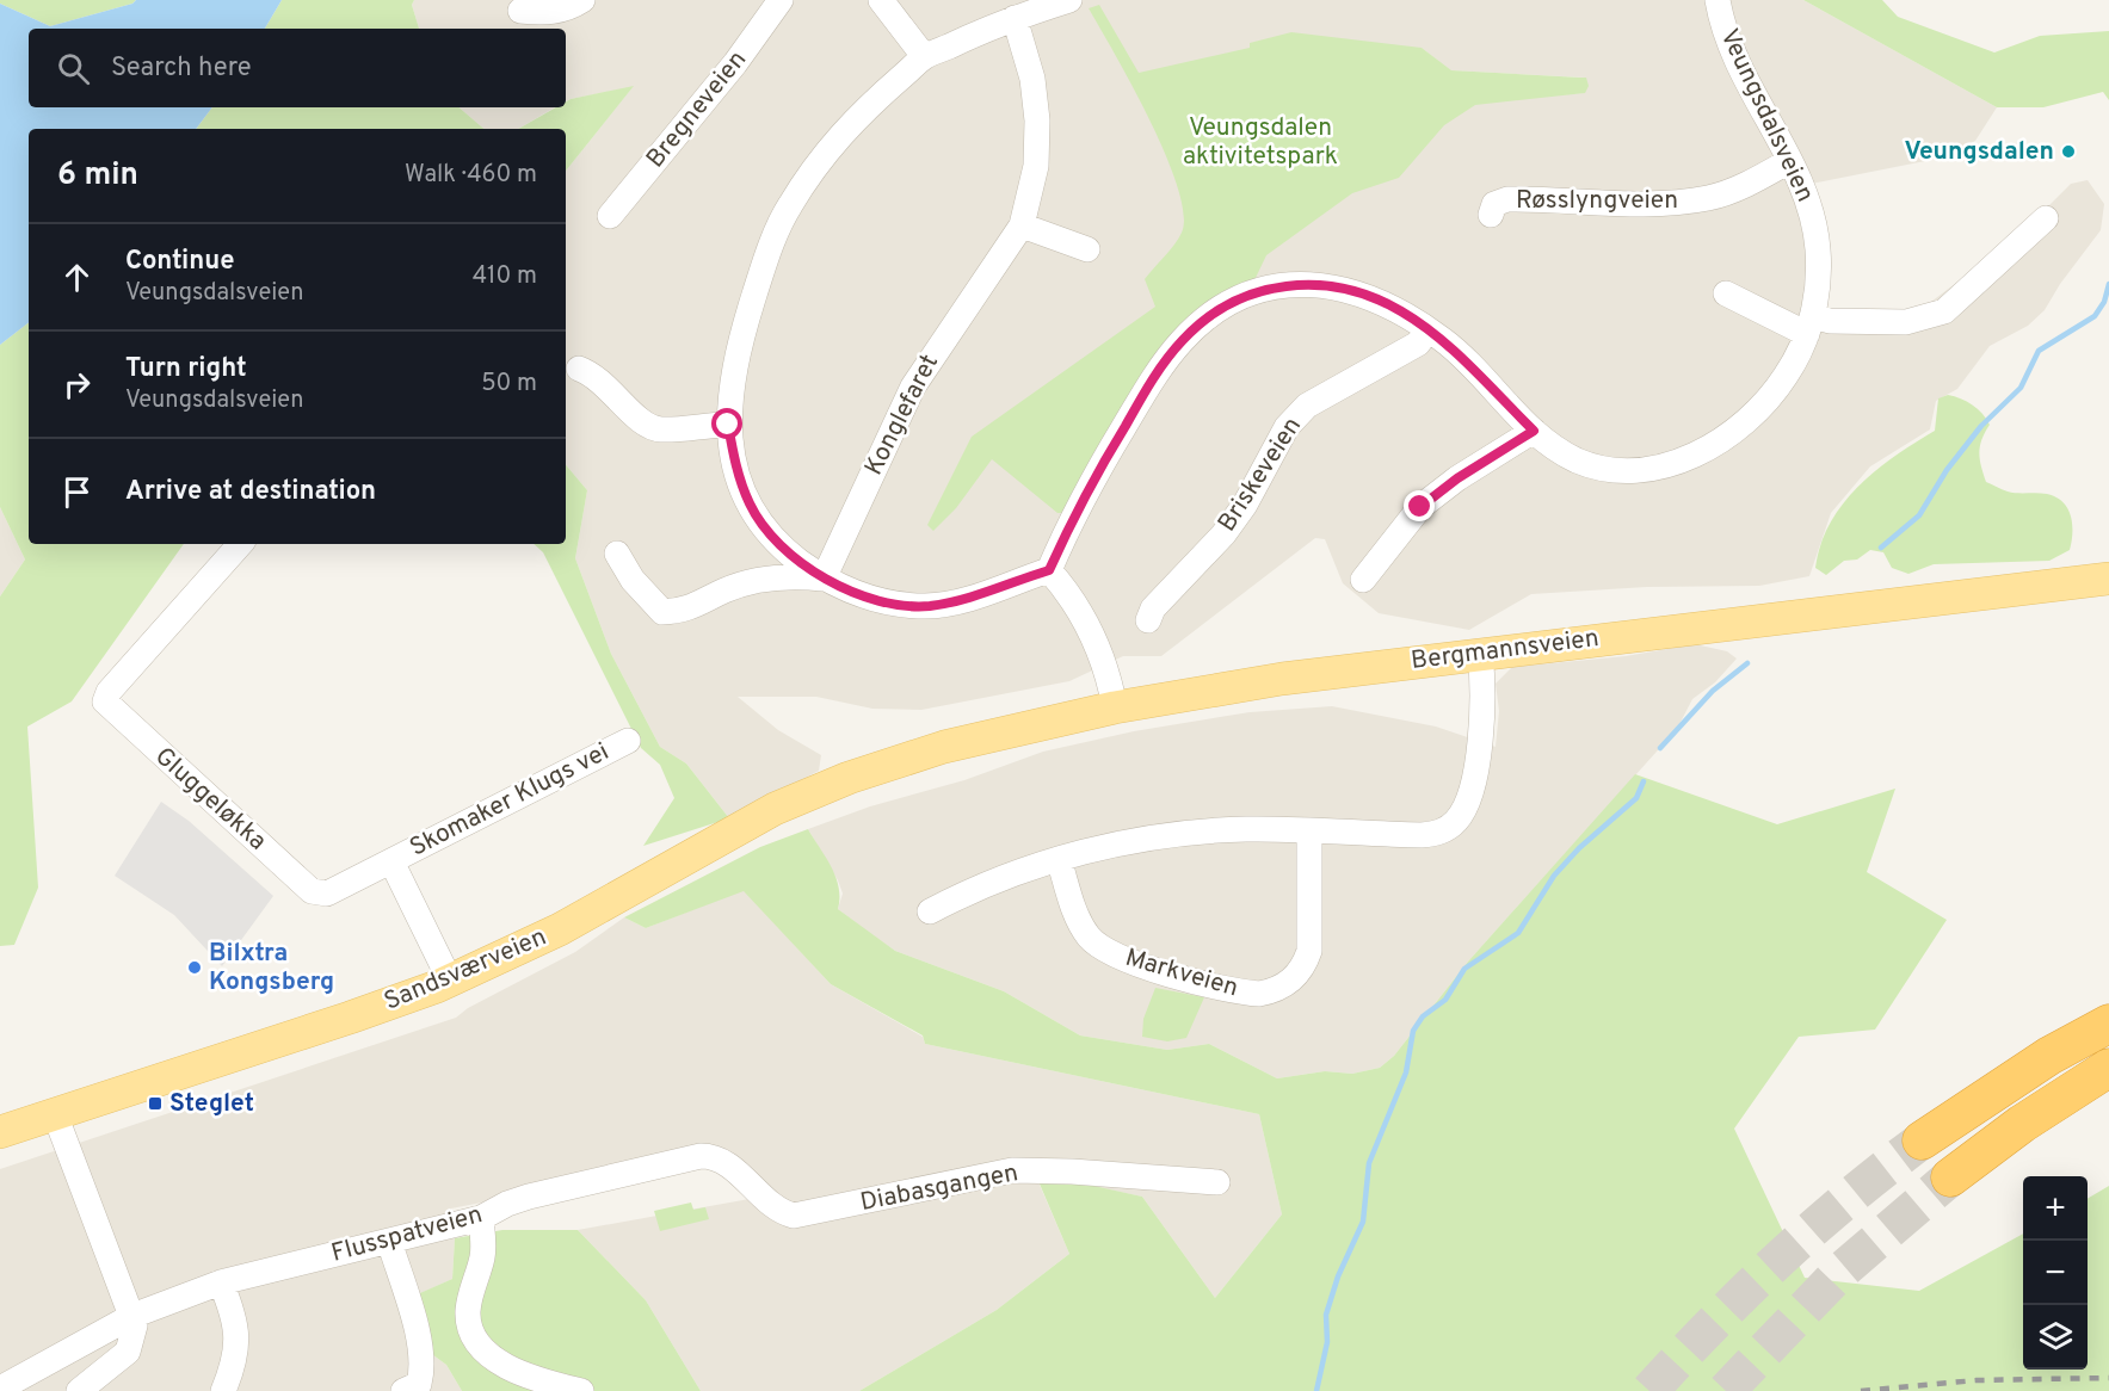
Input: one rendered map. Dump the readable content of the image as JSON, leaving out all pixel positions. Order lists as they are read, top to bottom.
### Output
{
  "streets": {
    "main road": ["Bergmannsveien", "Sandsværveien"],
    "street": [
      "Bregneveien",
      "Veungsdalsveien",
      "Røsslyngveien",
      "Konglefaret",
      "Briskeveien",
      "Gluggeløkka",
      "Skomaker Klugs vei",
      "Markveien",
      "Diabasgangen",
      "Flusspatveien"
    ]
  },
  "crossings": [
    ["Veungsdalsveien", "Røsslyngveien"],
    ["Veungsdalsveien", "Briskeveien"],
    ["Bergmannsveien", "Sandsværveien"],
    ["Gluggeløkka", "Skomaker Klugs vei"],
    ["Diabasgangen", "Flusspatveien"]
  ],
  "parks": ["Veungsdalen aktivitetspark"],
  "places": {
    "other": ["Veungsdalen", "Bilxtra Kongsberg"],
    "transit": ["Steglet"]
  },
  "page": {
    "search": "Search here",
    "heading": ["6 min", "Walk · 460 m"],
    "list": [
      ["Continue", "Veungsdalsveien", "410 m"],
      ["Turn right", "Veungsdalsveien", "50 m"],
      "Arrive at destination"
    ],
    "map_buttons": ["+", "−"]
  }
}
